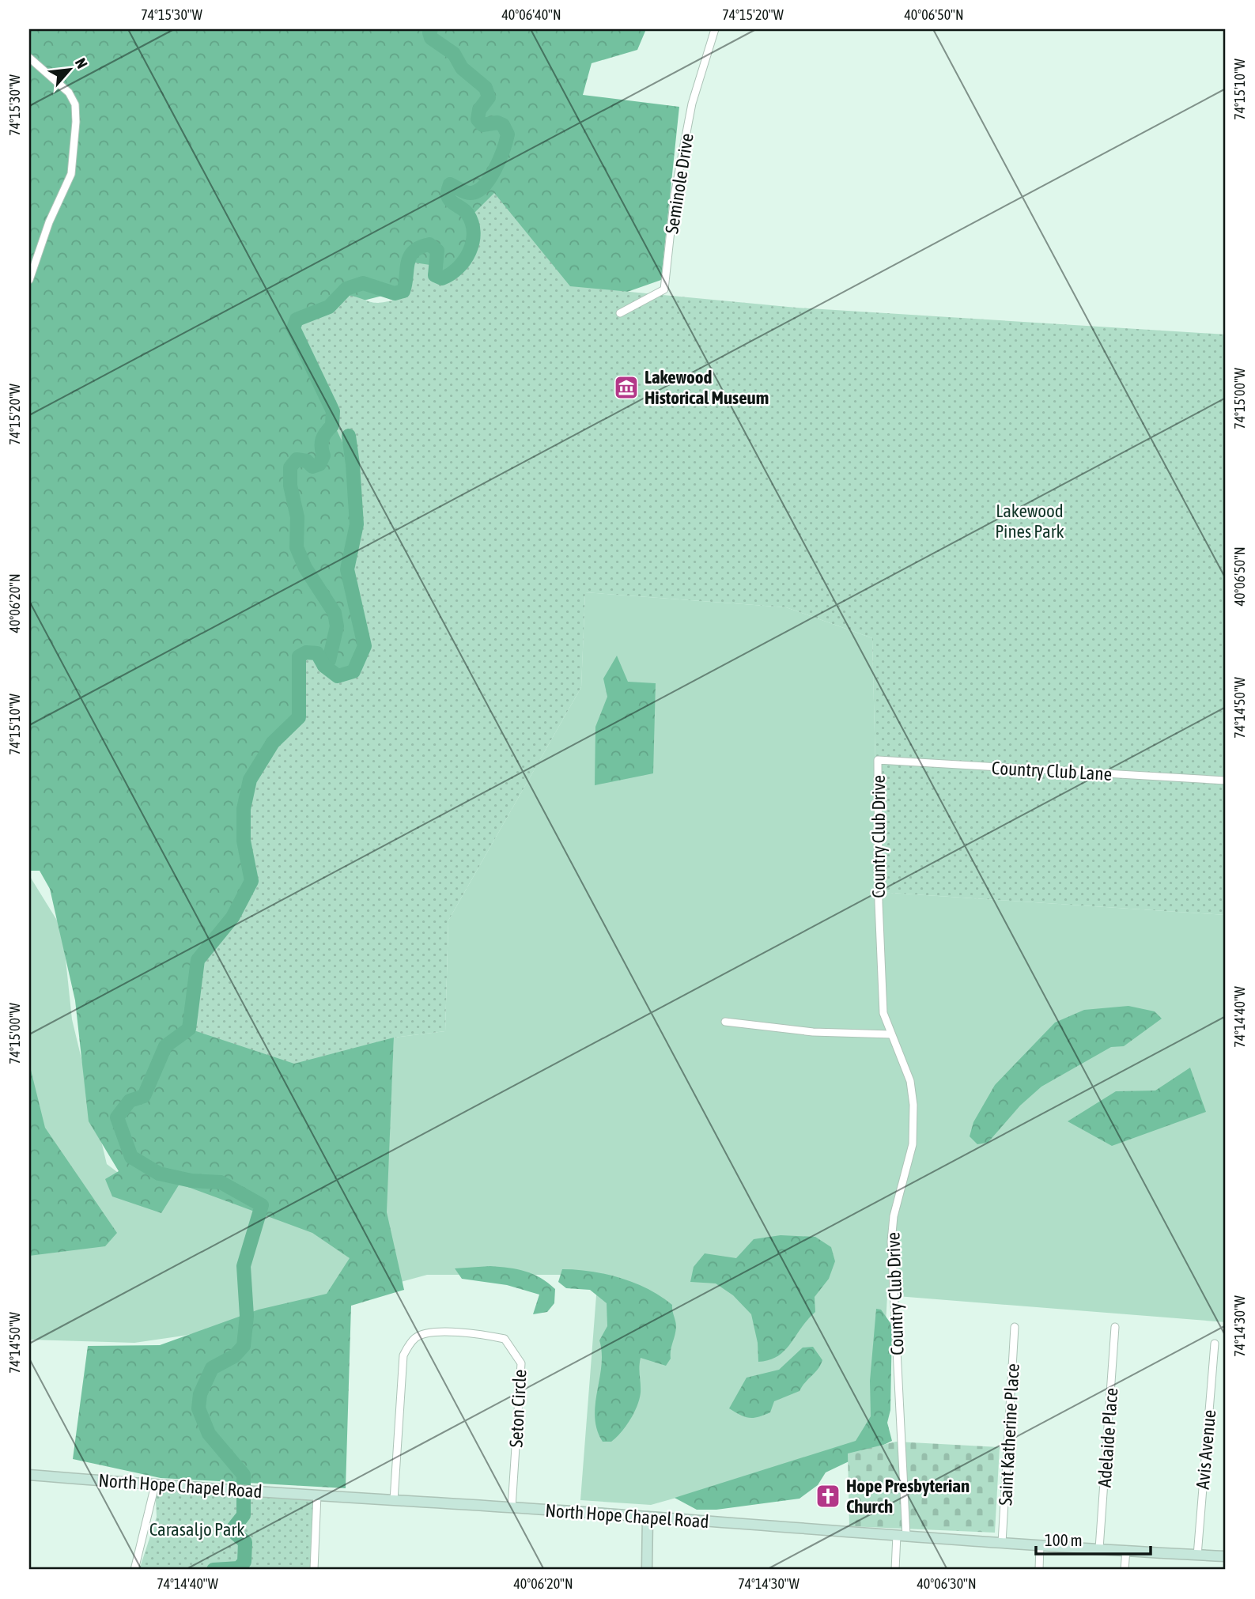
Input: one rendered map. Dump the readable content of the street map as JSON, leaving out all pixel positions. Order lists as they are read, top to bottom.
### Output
{
  "streets": {
    "main road": ["North Hope Chapel Road"],
    "street": [
      "Seminole Drive",
      "Country Club Lane",
      "Country Club Drive",
      "Seton Circle",
      "Saint Katherine Place",
      "Adelaide Place",
      "Avis Avenue"
    ]
  },
  "crossings": [
    ["Country Club Lane", "Country Club Drive"],
    ["Country Club Drive", "North Hope Chapel Road"],
    ["Seton Circle", "North Hope Chapel Road"],
    ["Saint Katherine Place", "North Hope Chapel Road"],
    ["Adelaide Place", "North Hope Chapel Road"],
    ["Avis Avenue", "North Hope Chapel Road"]
  ],
  "parks": ["Lakewood Pines Park", "Carasaljo Park"],
  "places": {
    "museum": ["Lakewood Historical Museum"],
    "church": ["Hope Presbyterian Church"]
  },
  "scale_bar": "100 m",
  "north": "top right",
  "coordinates": [
    "74°15'30\"W",
    "40°06'40\"N",
    "74°15'20\"W",
    "40°06'50\"N",
    "74°15'10\"W",
    "74°15'00\"W",
    "40°06'20\"N",
    "74°14'50\"W",
    "74°14'40\"W",
    "74°14'30\"W",
    "40°06'30\"N"
  ]
}
